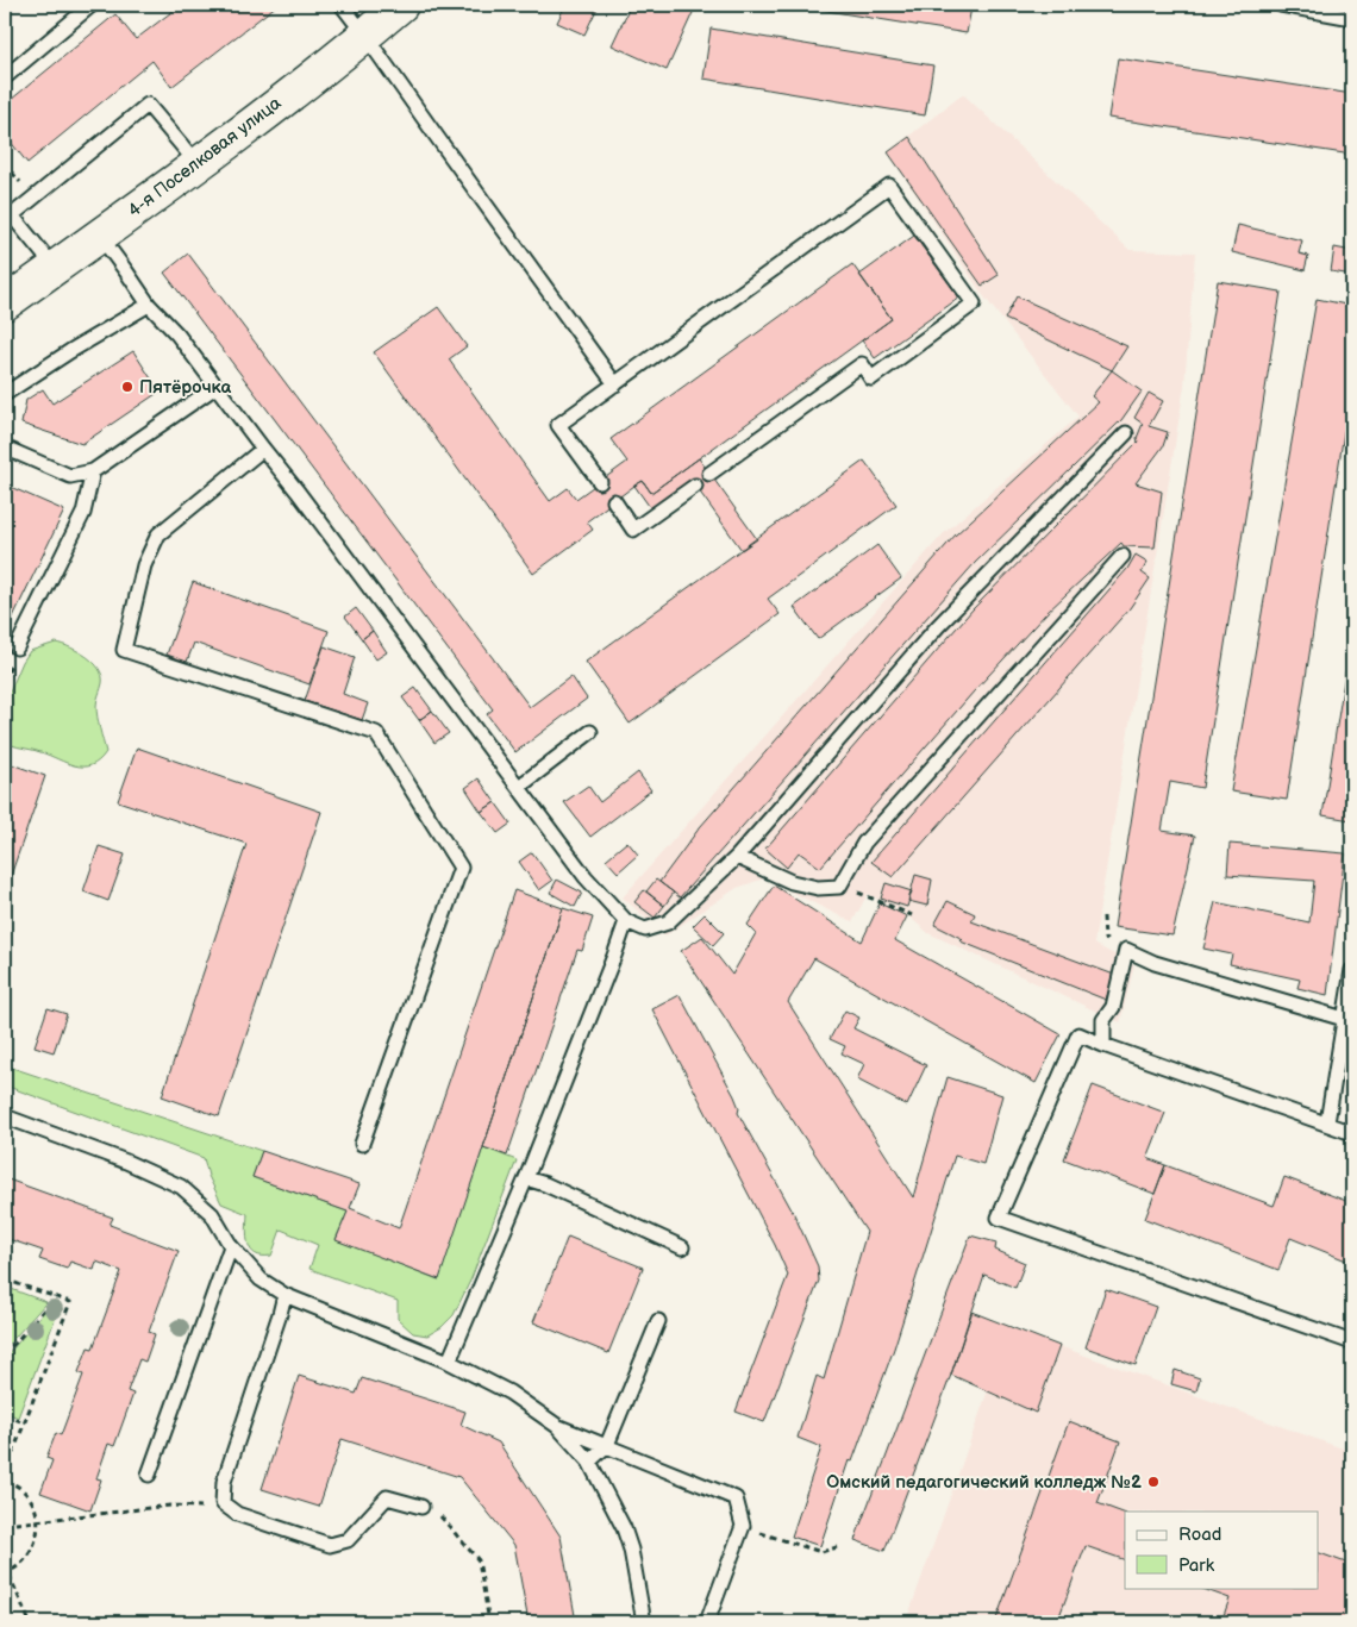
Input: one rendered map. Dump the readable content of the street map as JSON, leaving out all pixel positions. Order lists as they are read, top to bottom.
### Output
{
  "streets": {
    "street": ["4-я Поселковая улица"]
  },
  "places": ["Пятёрочка", "Омский педагогический колледж №2"],
  "legend": ["Road", "Park"]
}
